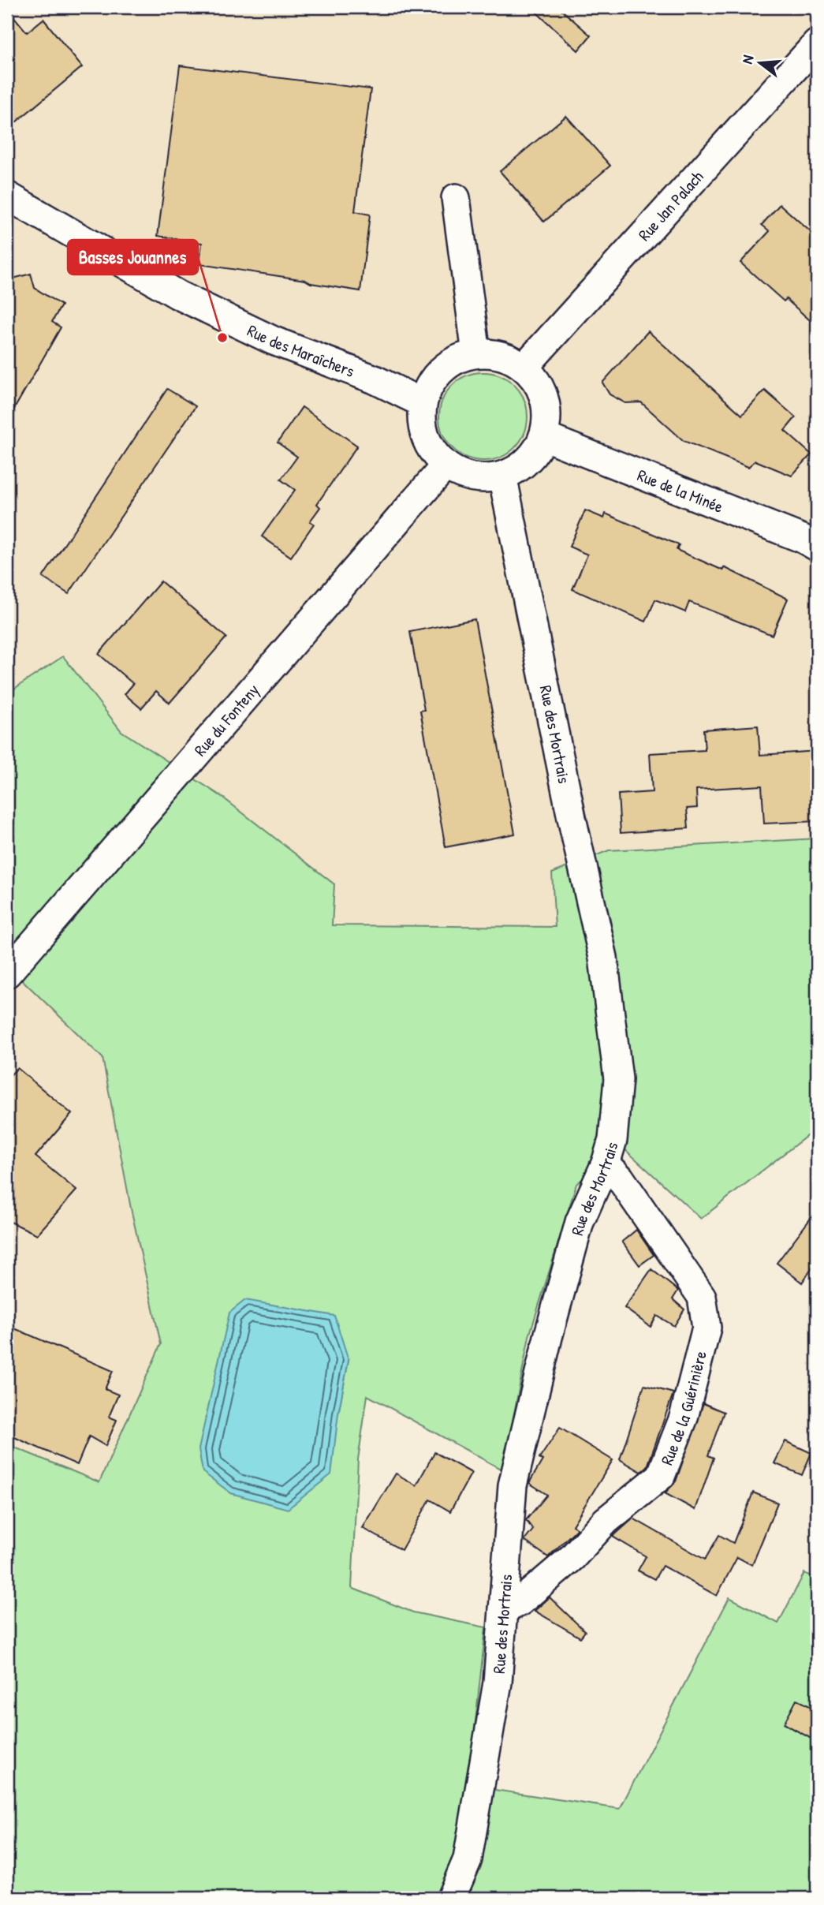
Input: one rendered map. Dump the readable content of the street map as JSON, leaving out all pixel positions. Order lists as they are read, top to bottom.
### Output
{
  "streets": {
    "street": [
      "Rue Jan Palach",
      "Rue des Maraîchers",
      "Rue de la Minée",
      "Rue du Fonteny",
      "Rue des Mortrais",
      "Rue de la Guérinière"
    ]
  },
  "crossings": [
    ["Rue Jan Palach", "Rue des Maraîchers"],
    ["Rue Jan Palach", "Rue de la Minée"],
    ["Rue Jan Palach", "Rue du Fonteny"],
    ["Rue Jan Palach", "Rue des Mortrais"],
    ["Rue des Maraîchers", "Rue de la Minée"],
    ["Rue des Maraîchers", "Rue du Fonteny"],
    ["Rue des Maraîchers", "Rue des Mortrais"],
    ["Rue de la Minée", "Rue du Fonteny"],
    ["Rue de la Minée", "Rue des Mortrais"],
    ["Rue du Fonteny", "Rue des Mortrais"],
    ["Rue des Mortrais", "Rue de la Guérinière"]
  ],
  "places": ["Basses Jouannes"],
  "north": "left"
}
